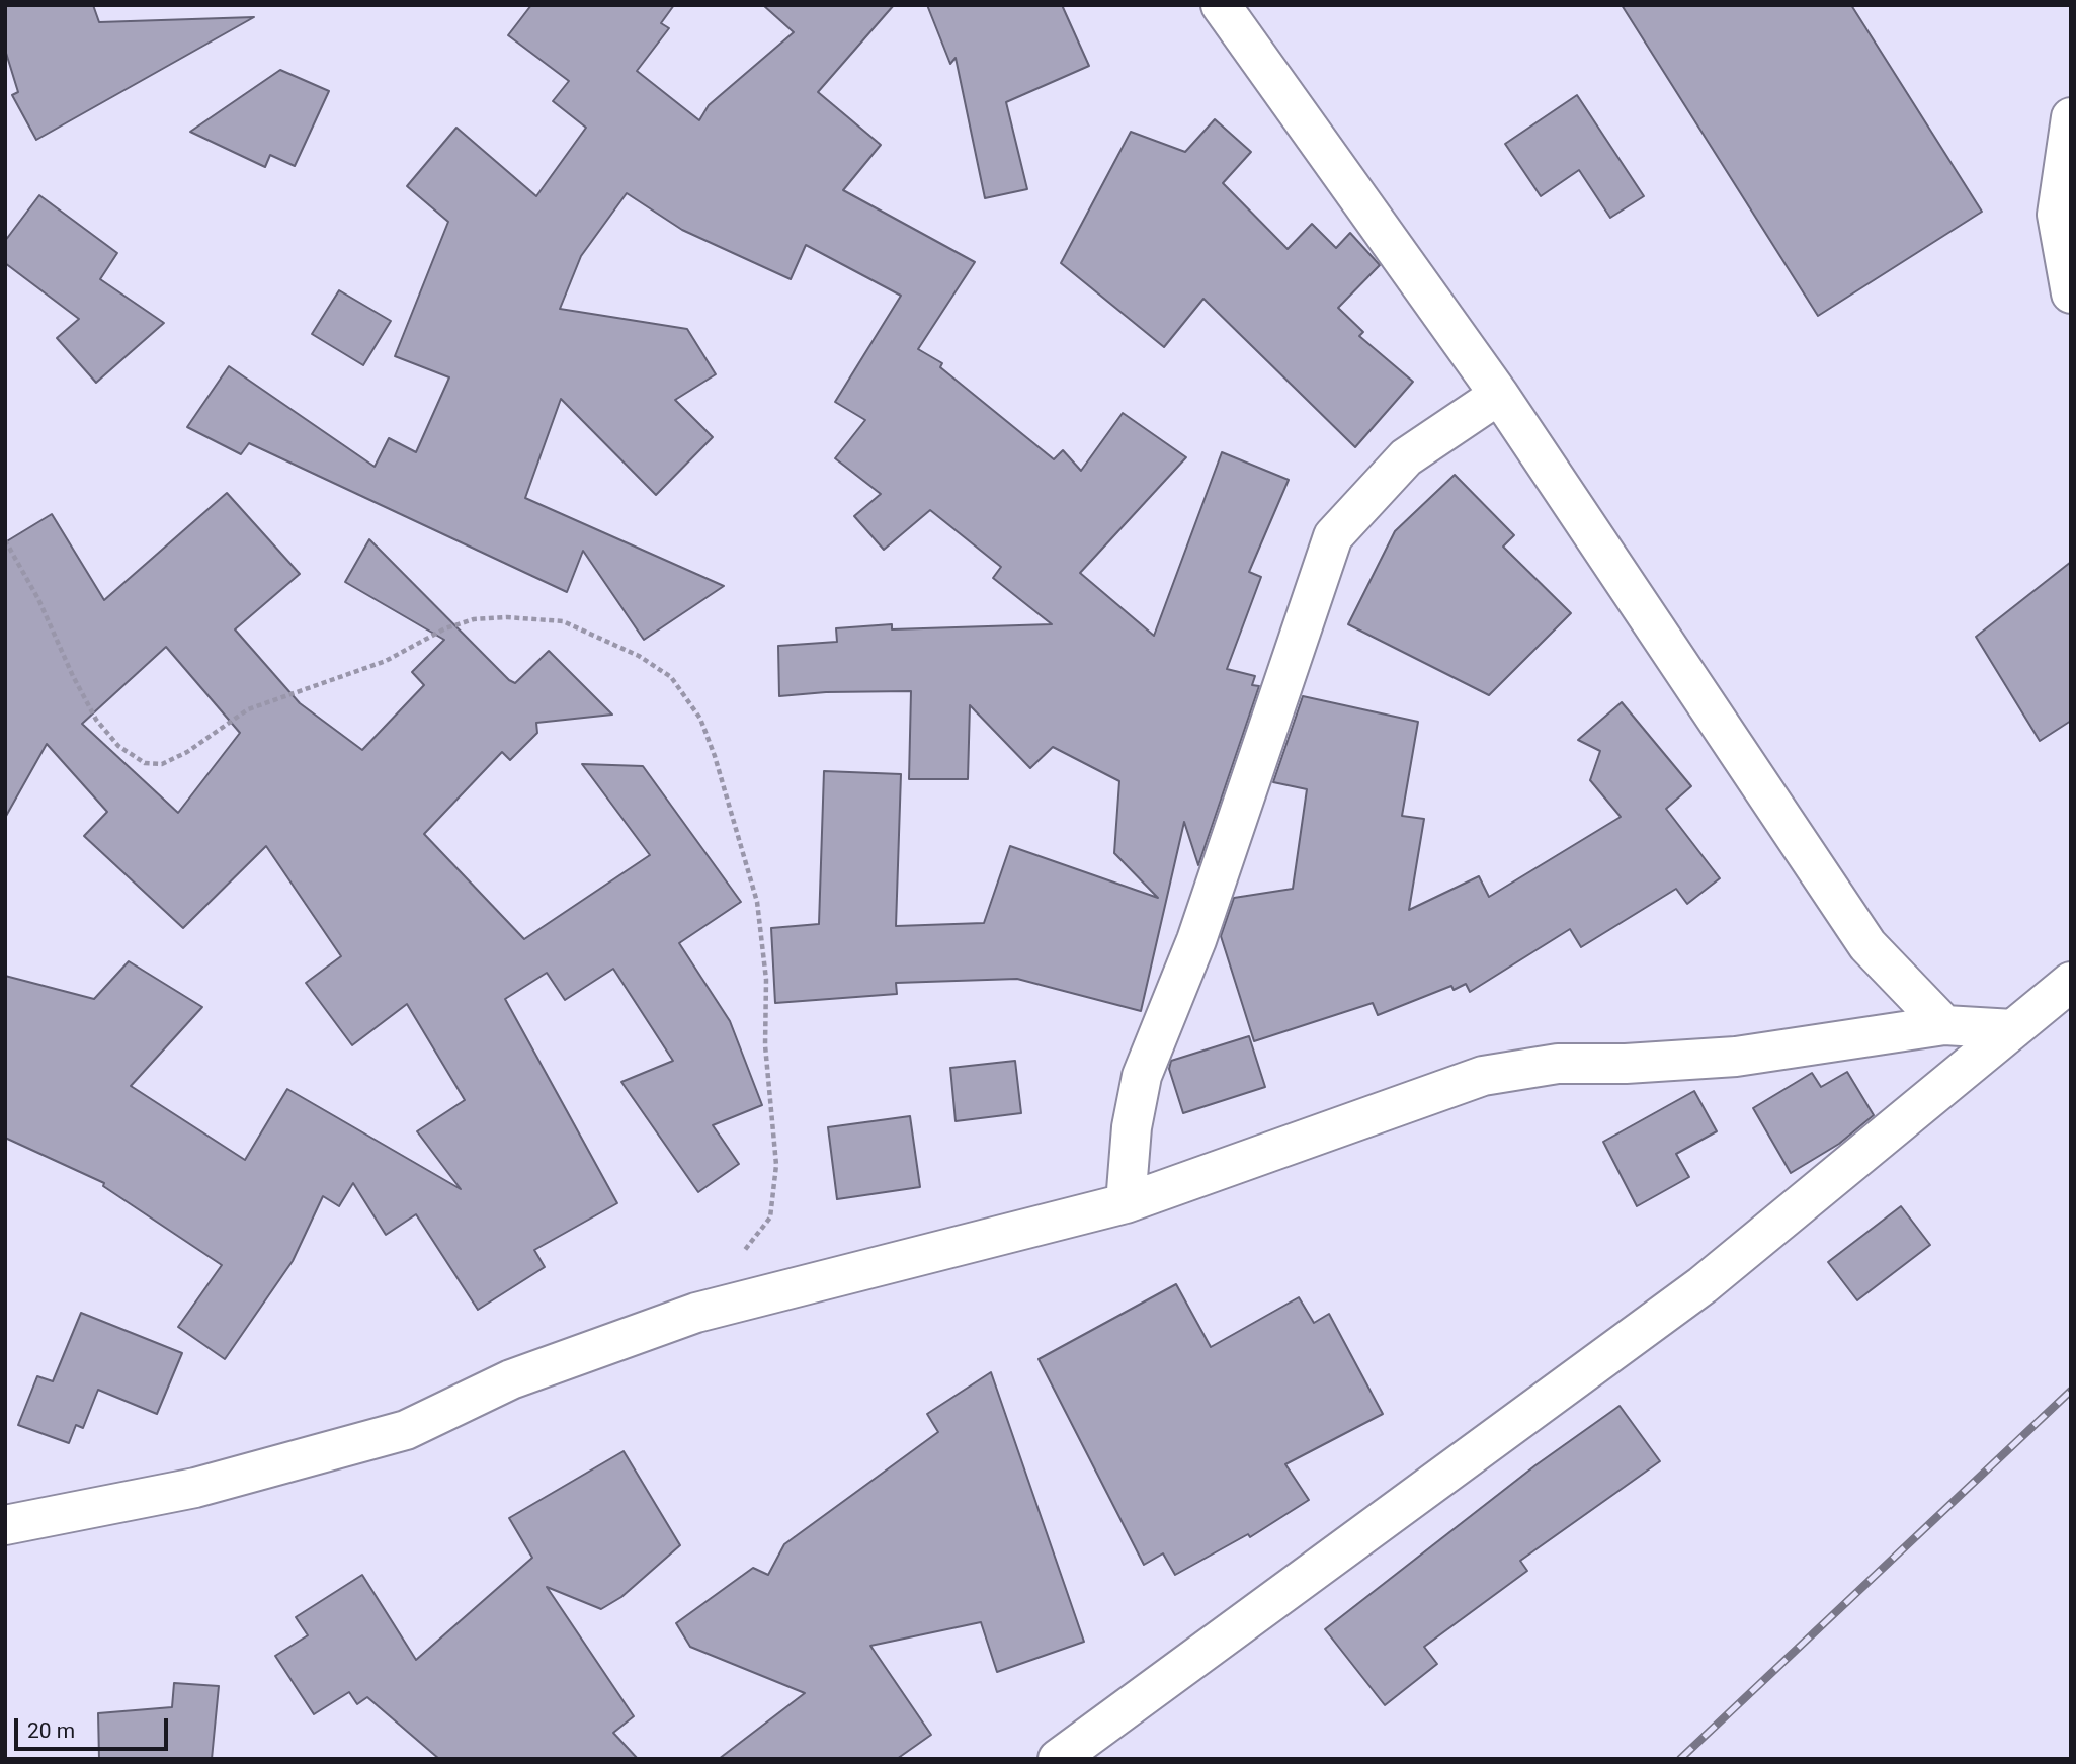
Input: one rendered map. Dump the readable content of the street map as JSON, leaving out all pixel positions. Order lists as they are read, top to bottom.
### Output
{
  "scale_bar": "20 m"
}
